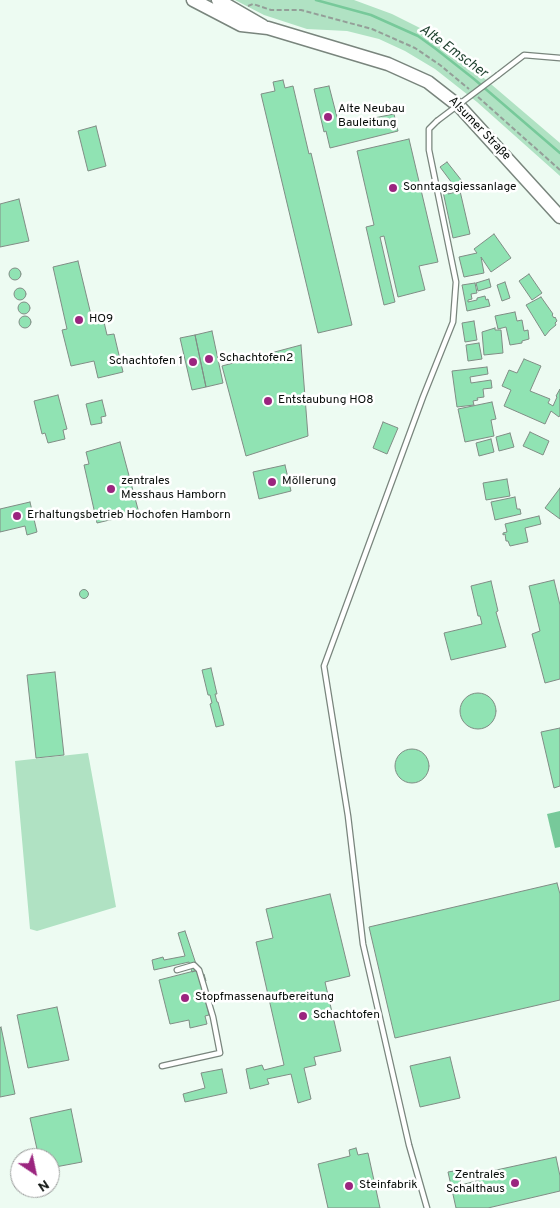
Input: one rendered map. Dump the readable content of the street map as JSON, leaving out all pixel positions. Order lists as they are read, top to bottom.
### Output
{
  "streets": {
    "street": ["Alsumer Straße"]
  },
  "water": ["Alte Emscher"],
  "places": [
    "Alte Neubau Bauleitung",
    "Sonntagsgiessanlage",
    "HO9",
    "Schachtofen2",
    "Schachtofen 1",
    "Entstaubung HO8",
    "Möllerung",
    "zentrales Messhaus Hamborn",
    "Erhaltungsbetrieb Hochofen Hamborn",
    "Stopfmassenaufbereitung",
    "Schachtofen",
    "Zentrales Schalthaus",
    "Steinfabrik"
  ],
  "north": "bottom right"
}
